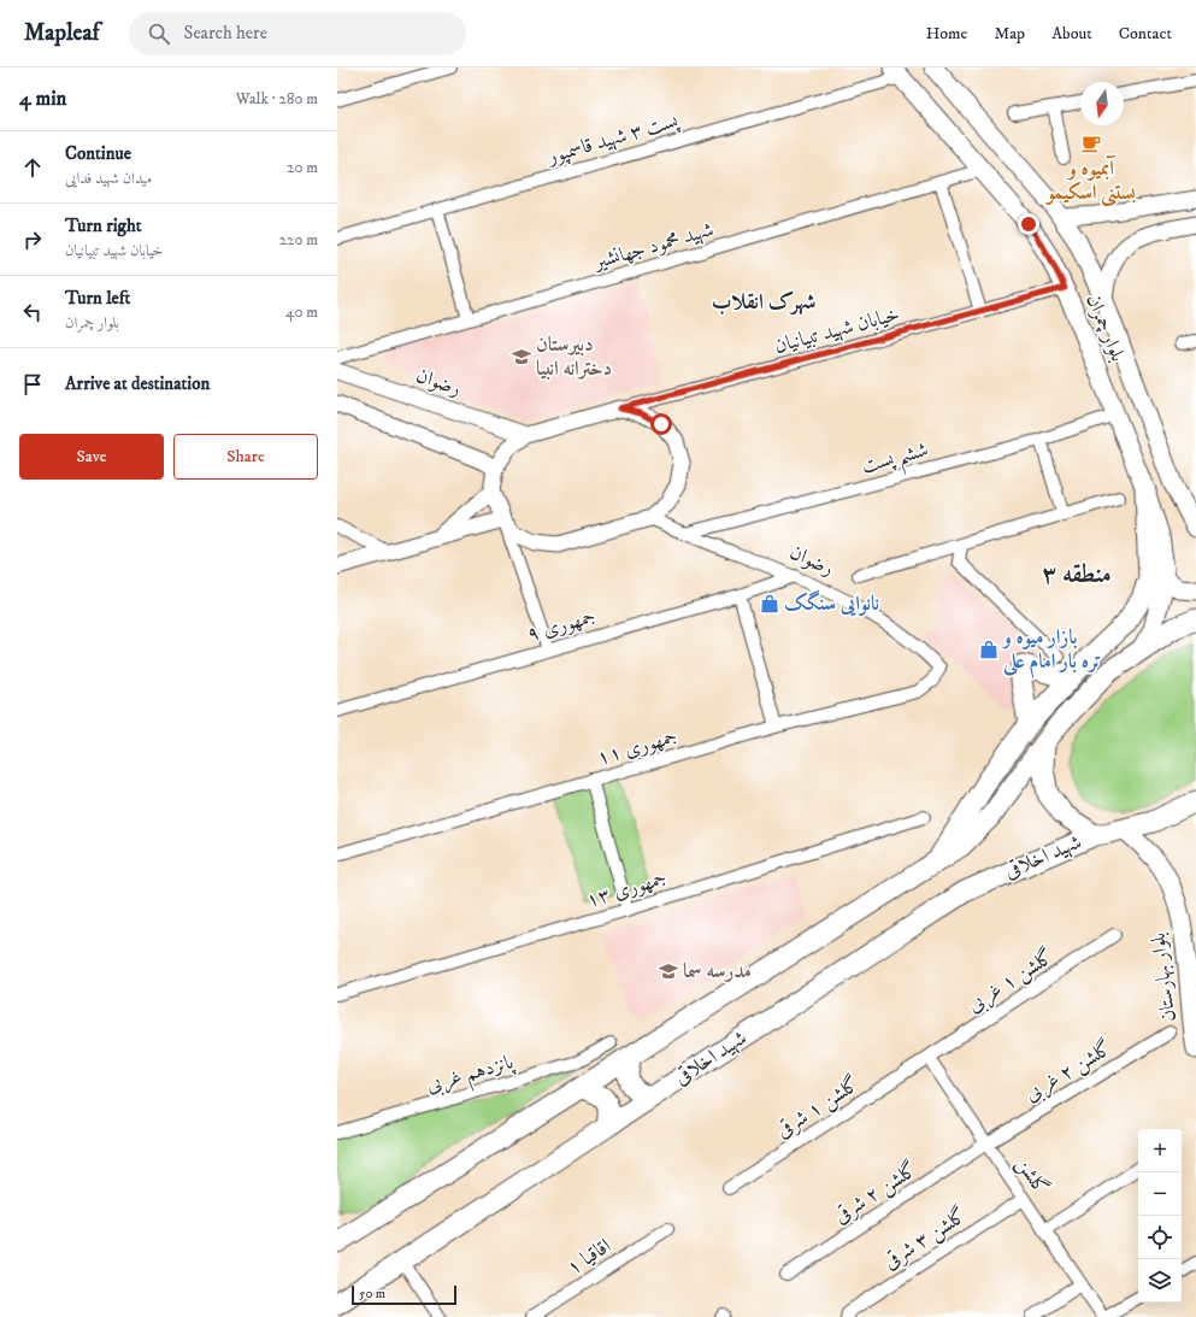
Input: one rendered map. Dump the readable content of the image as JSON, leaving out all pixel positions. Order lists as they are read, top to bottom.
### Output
{
  "streets": {
    "main road": ["بلوار چمران", "شهید اخلاقی", "بلوار بهارستان"],
    "street": [
      "پست ۳ شهید قاسمپور",
      "شهید محمود جهانشیر",
      "خیابان شهید تبیانیان",
      "رضوان",
      "ششم پست",
      "جمهوری ۹",
      "جمهوری ۱۱",
      "جمهوری ۱۳",
      "گلشن ۱ غربی",
      "گلشن ۲ غربی",
      "پانزدهم غربی",
      "گلشن ۱ شرقی",
      "گلشن",
      "گلشن ۲ شرقی",
      "گلشن ۳ شرقی",
      "اقاقیا ۱"
    ]
  },
  "crossings": [
    ["پست ۳ شهید قاسمپور", "بلوار چمران"],
    ["شهید محمود جهانشیر", "بلوار چمران"],
    ["بلوار چمران", "خیابان شهید تبیانیان"],
    ["بلوار چمران", "ششم پست"],
    ["خیابان شهید تبیانیان", "رضوان"],
    ["رضوان", "ششم پست"],
    ["رضوان", "جمهوری ۹"],
    ["رضوان", "جمهوری ۱۱"],
    ["شهید اخلاقی", "بلوار بهارستان"],
    ["گلشن ۱ غربی", "گلشن ۱ شرقی"],
    ["گلشن ۱ غربی", "گلشن"],
    ["گلشن ۲ غربی", "گلشن"],
    ["گلشن ۲ غربی", "گلشن ۲ شرقی"],
    ["گلشن ۱ شرقی", "گلشن"],
    ["گلشن", "گلشن ۲ شرقی"],
    ["گلشن", "گلشن ۳ شرقی"]
  ],
  "districts": ["شهرک انقلاب", "منطقه ۳"],
  "places": {
    "cafe": ["آبمیوه و بستنی اسکیمو"],
    "school or university": ["دبیرستان دخترانه انبیا", "مدرسه سما"],
    "shop": ["نانوایی سنگک", "بازار میوه و تره بار امام علی"]
  },
  "scale_bar": "50 m",
  "north": "bottom",
  "page": {
    "header": "Mapleaf",
    "search": "Search here",
    "nav": [
      "Home",
      "Map",
      "About",
      "Contact"
    ],
    "heading": ["4 min", "Walk · 280 m"],
    "list": [
      ["Continue", "میدان شهید فدایی", "20 m"],
      ["Turn right", "خیابان شهید تبیانیان", "220 m"],
      ["Turn left", "بلوار چمران", "40 m"],
      "Arrive at destination"
    ],
    "buttons": ["Save", "Share"],
    "map_buttons": ["+", "−"],
    "scale": "50 m"
  }
}
